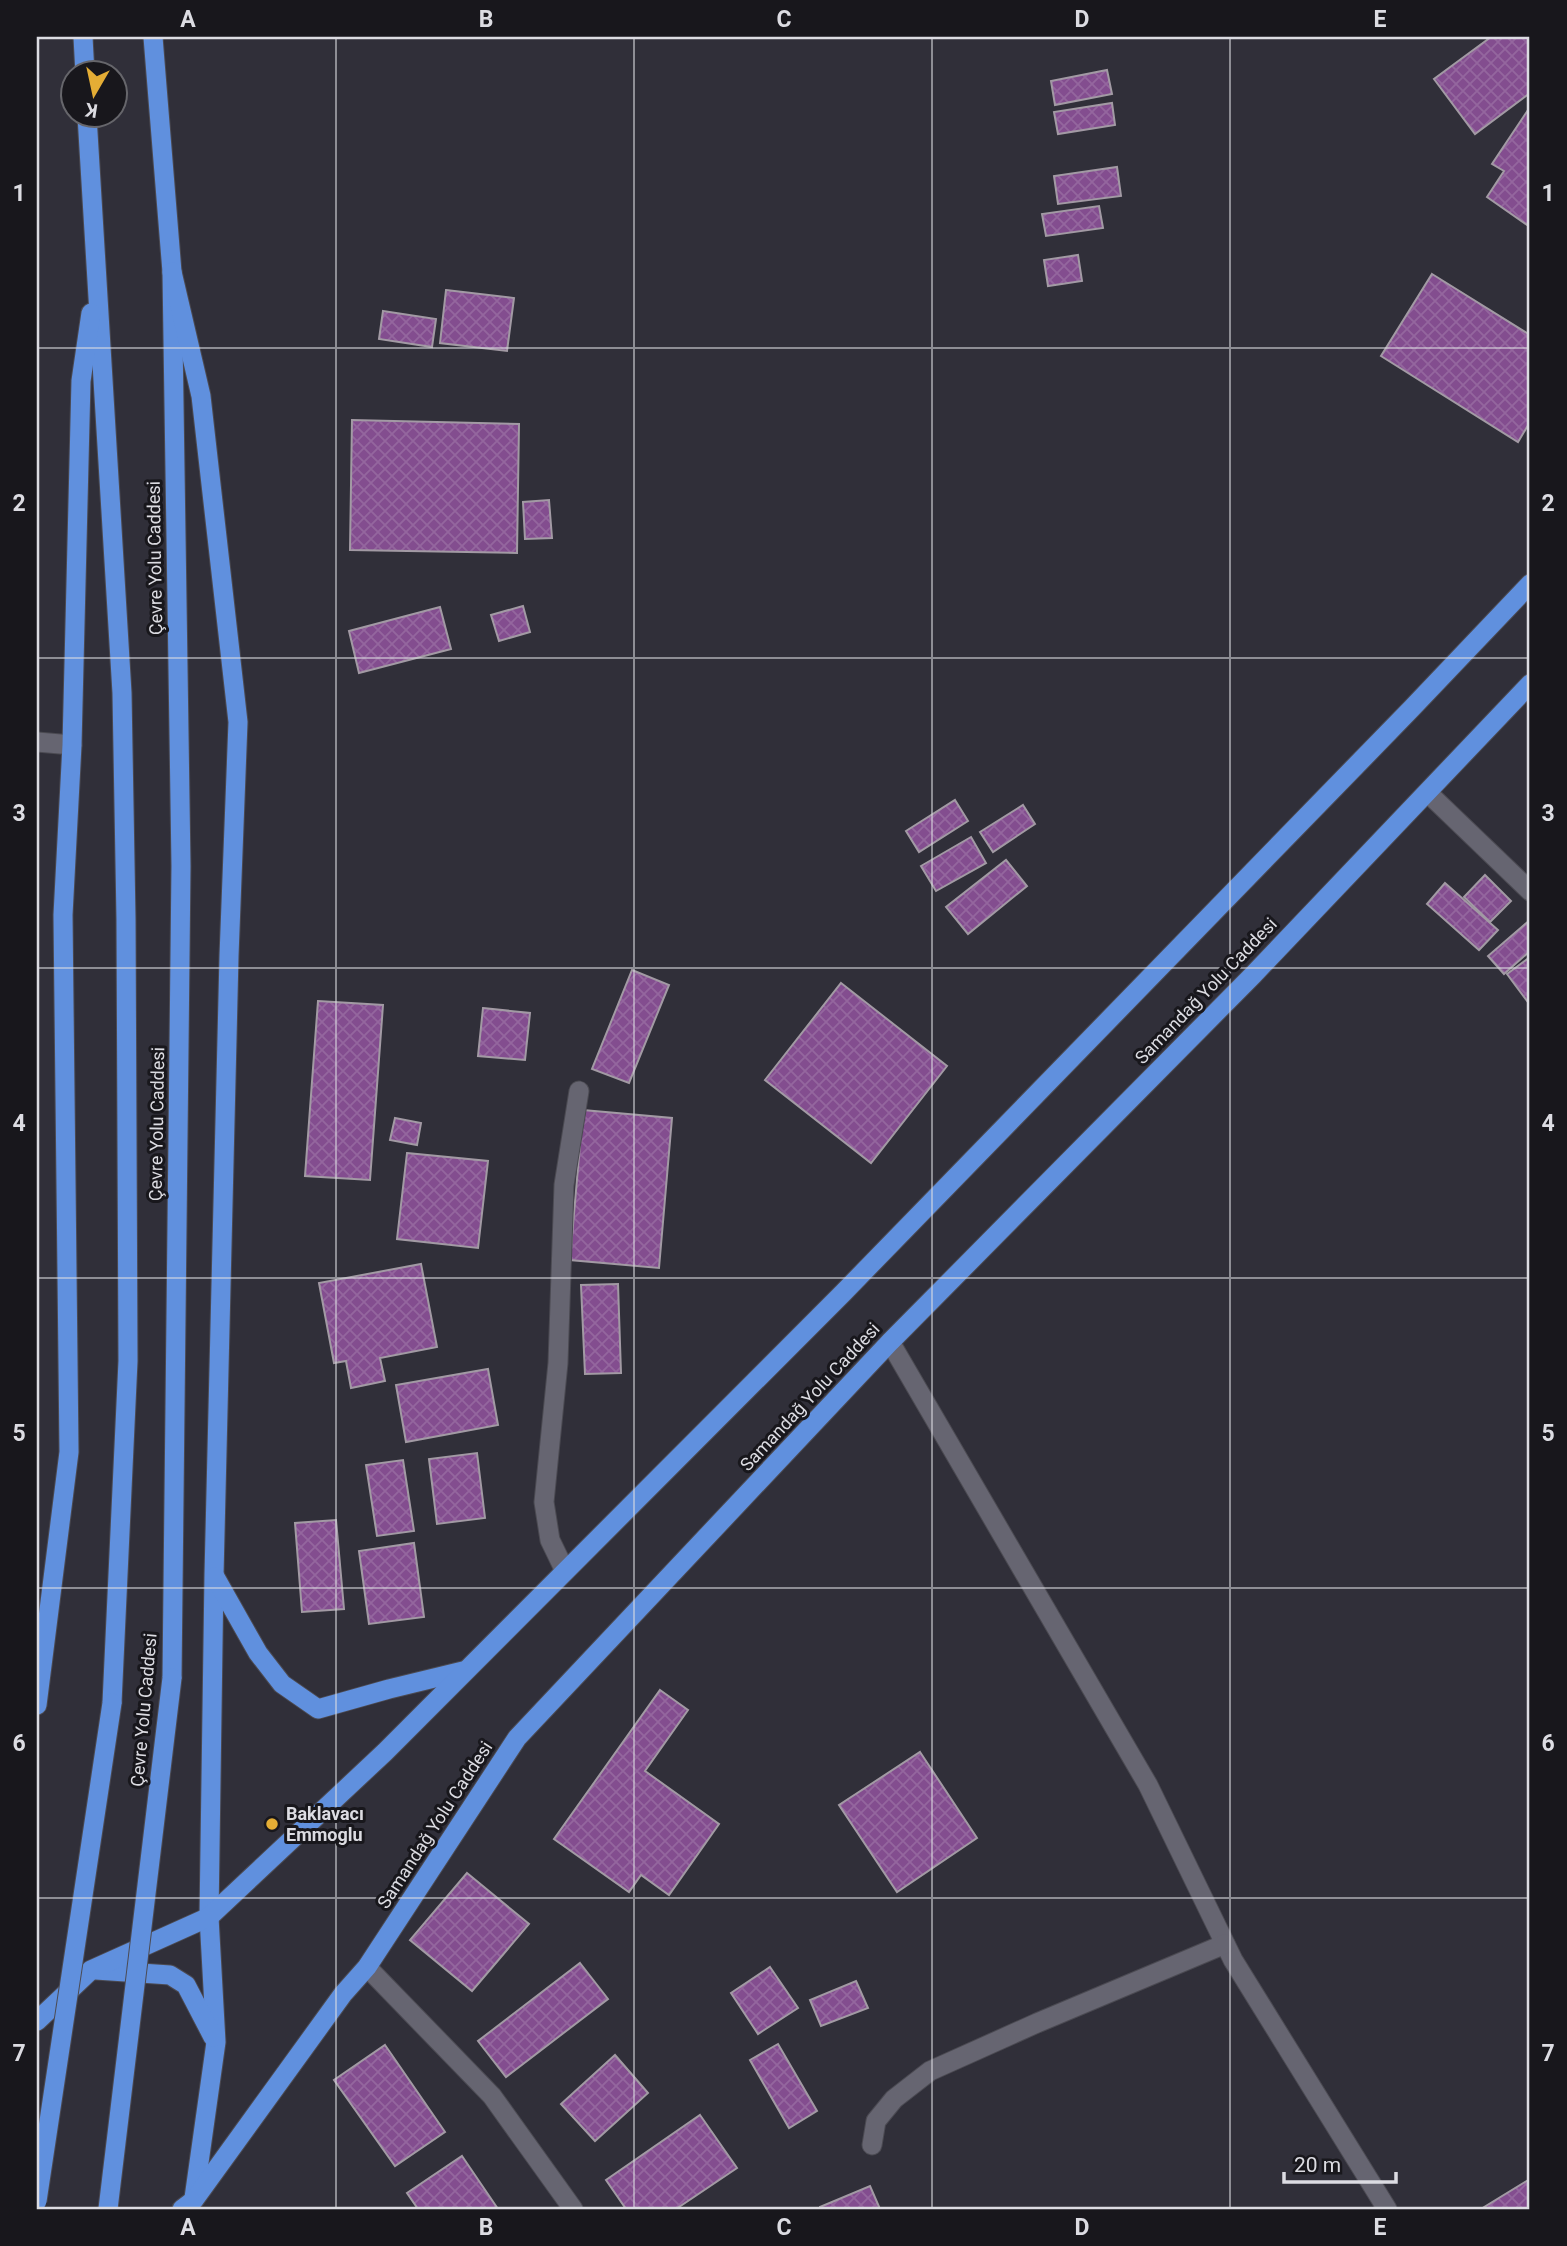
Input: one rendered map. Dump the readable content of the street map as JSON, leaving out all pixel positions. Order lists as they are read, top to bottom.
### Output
{
  "streets": {
    "highway": ["Çevre Yolu Caddesi", "Samandağ Yolu Caddesi"]
  },
  "places": ["Baklavacı Emmoglu"],
  "scale_bar": "20 m",
  "north": "bottom",
  "grid": {
    "columns": [
      "A",
      "B",
      "C",
      "D",
      "E"
    ],
    "rows": [
      "1",
      "2",
      "3",
      "4",
      "5",
      "6",
      "7"
    ]
  }
}
